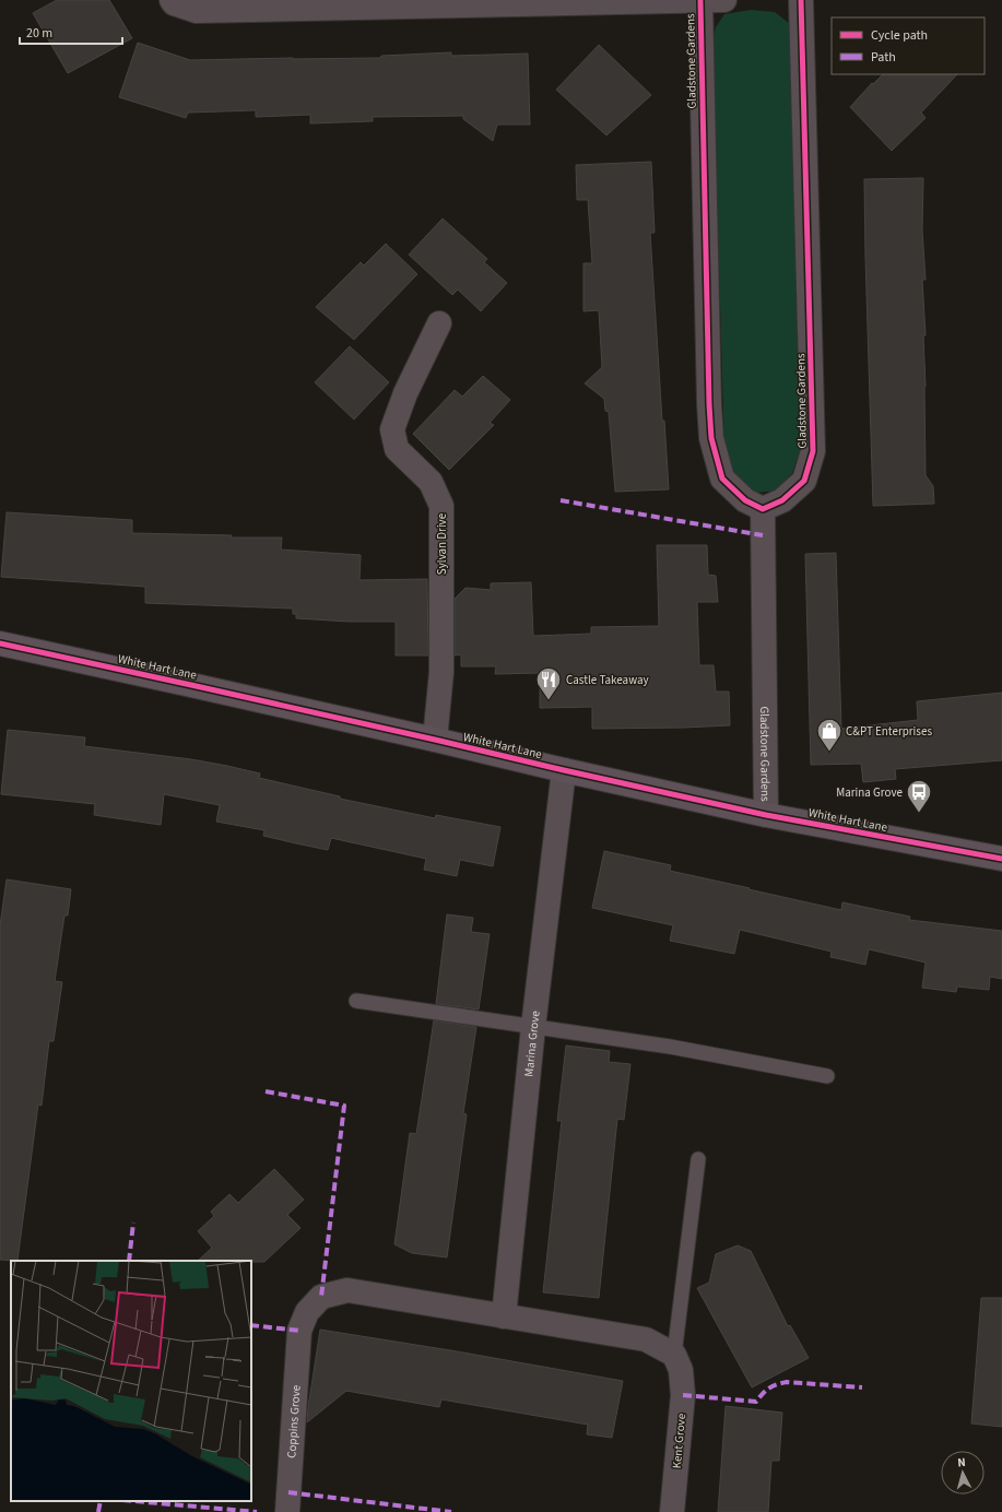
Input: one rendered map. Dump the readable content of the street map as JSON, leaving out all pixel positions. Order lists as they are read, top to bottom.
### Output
{
  "streets": {
    "street": [
      "Gladstone Gardens",
      "Sylvan Drive",
      "White Hart Lane",
      "Marina Grove",
      "Coppins Grove",
      "Kent Grove"
    ]
  },
  "crossings": [
    ["Gladstone Gardens", "White Hart Lane"],
    ["Sylvan Drive", "White Hart Lane"],
    ["White Hart Lane", "Marina Grove"],
    ["Marina Grove", "Coppins Grove"]
  ],
  "places": {
    "restaurant": ["Castle Takeaway"],
    "shop": ["C&PT Enterprises"],
    "bus stop": ["Marina Grove"]
  },
  "legend": ["Cycle path", "Path"],
  "scale_bar": "20 m",
  "north": "top"
}
